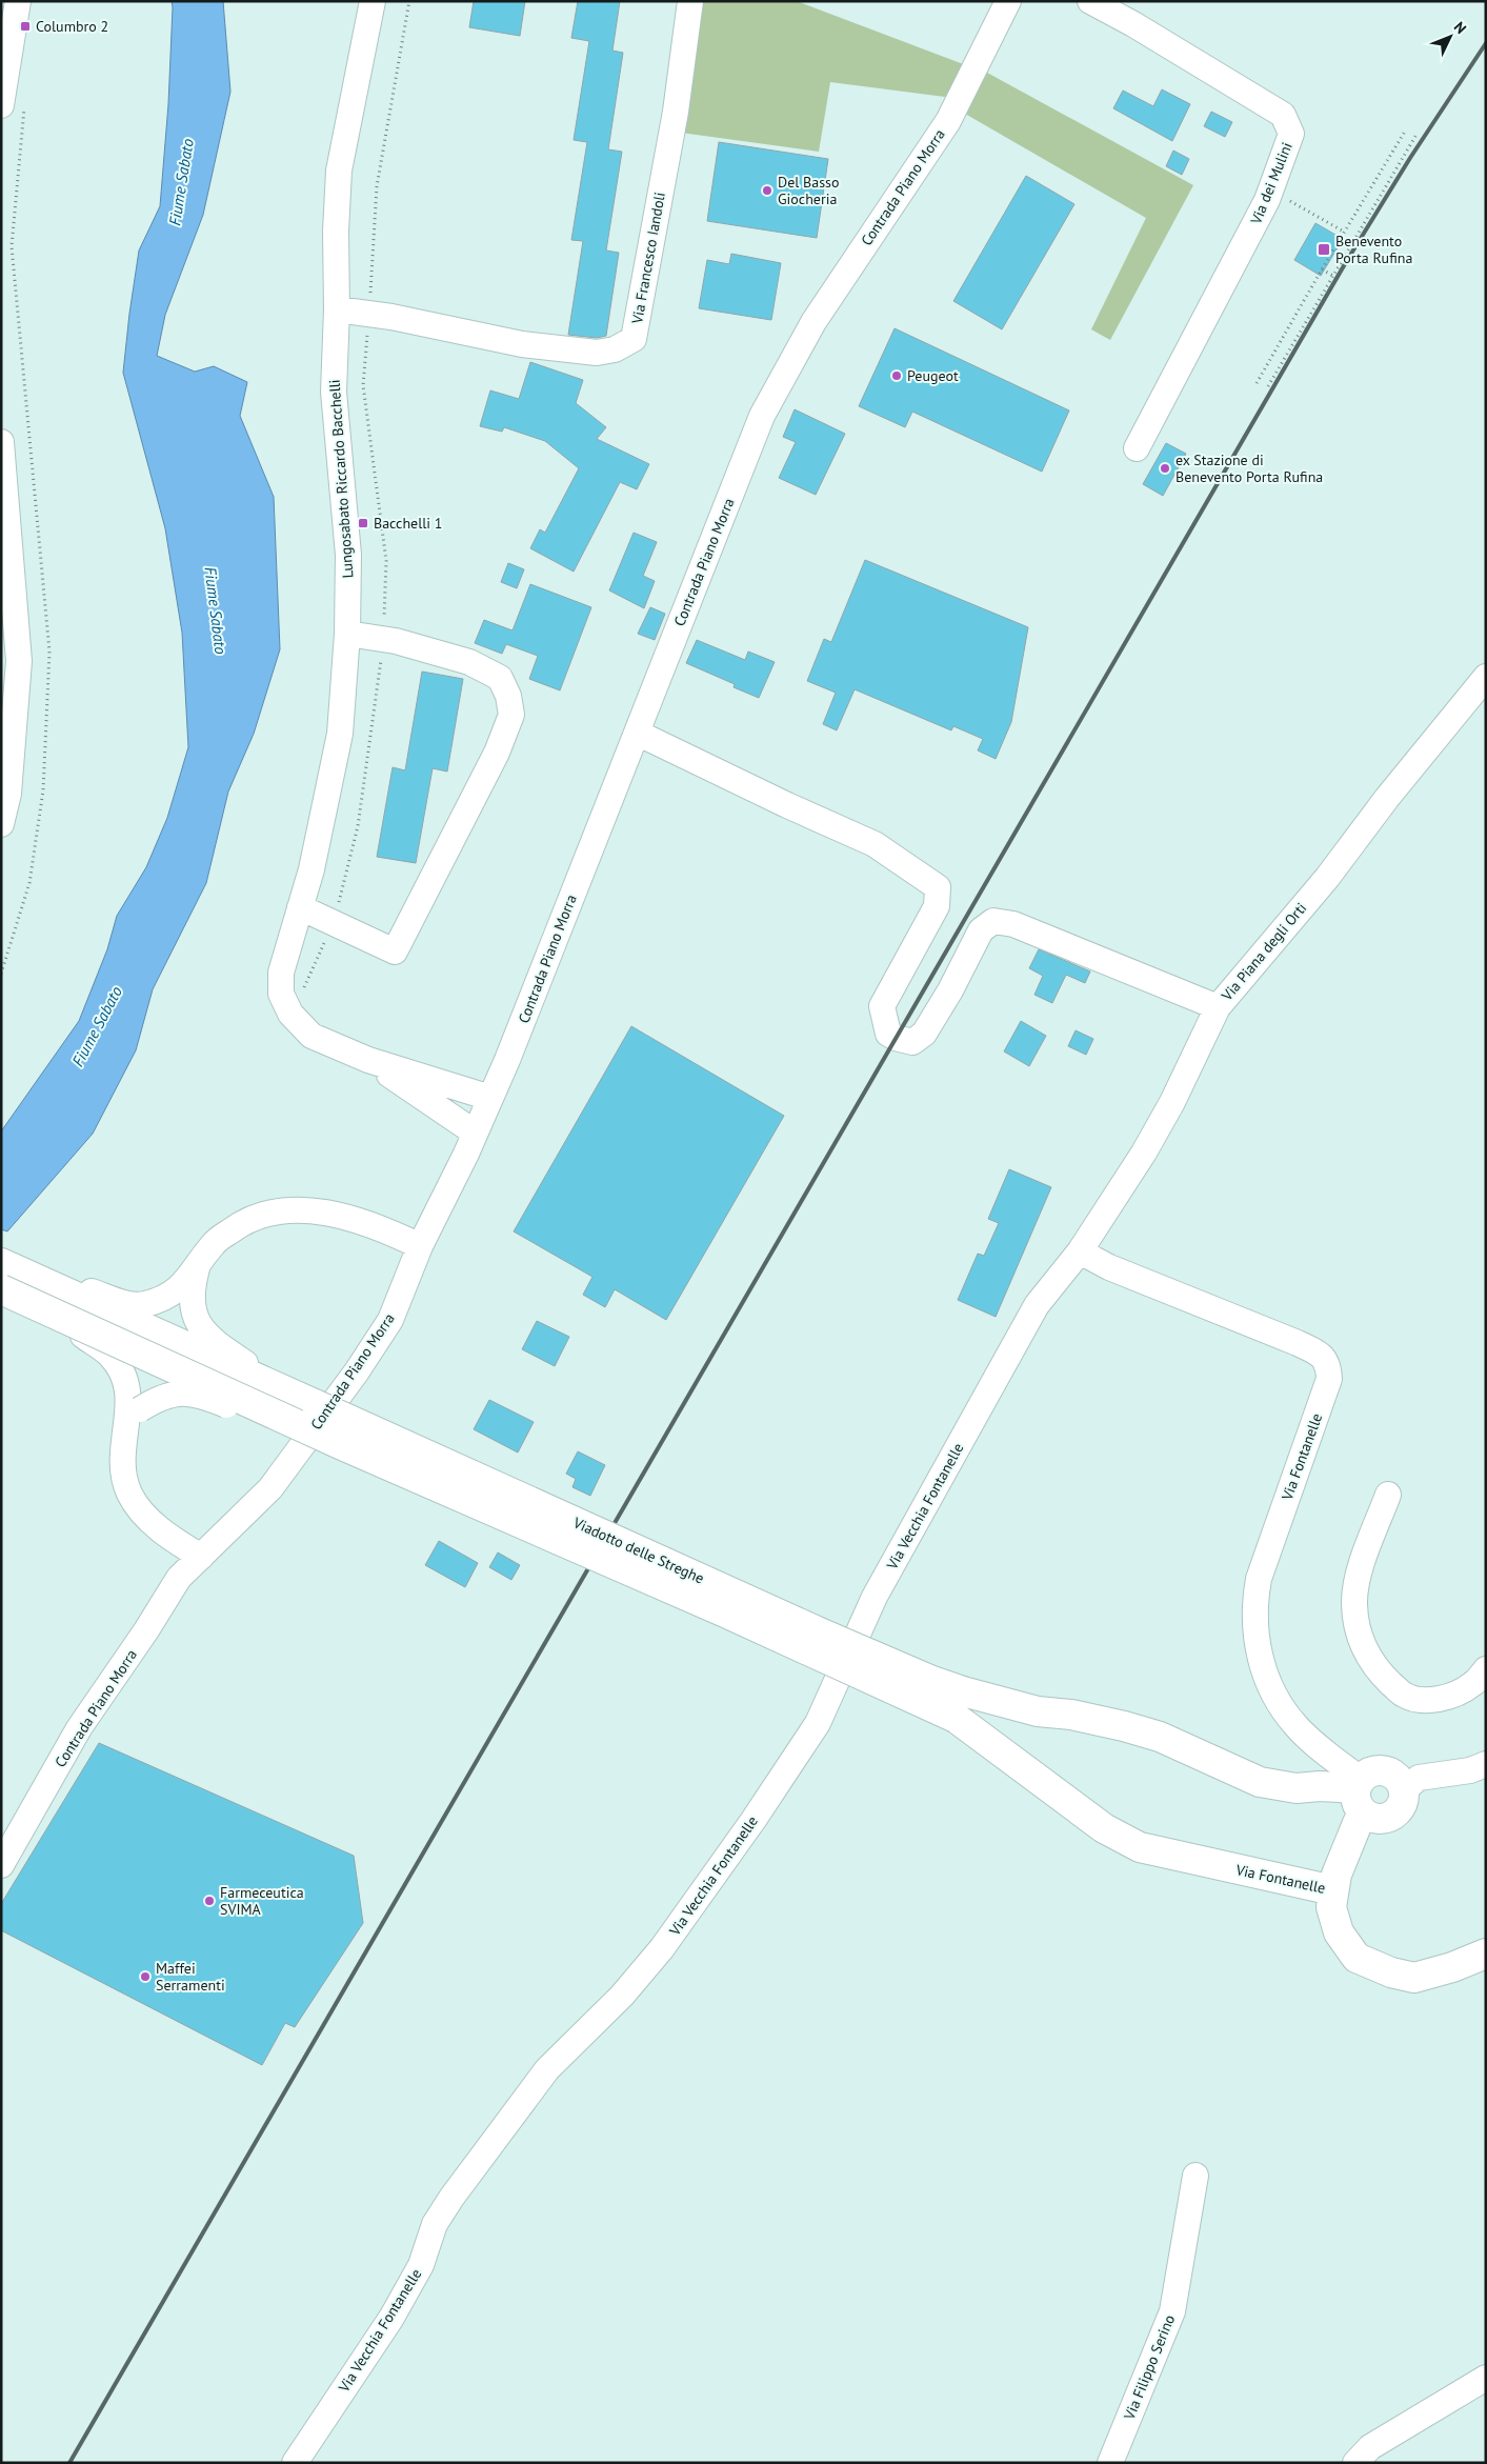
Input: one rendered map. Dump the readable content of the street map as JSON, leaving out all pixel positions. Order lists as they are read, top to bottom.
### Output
{
  "streets": {
    "main road": ["Via Fontanelle", "Viadotto delle Streghe"],
    "street": [
      "Via dei Mulini",
      "Contrada Piano Morra",
      "Via Francesco Iandoli",
      "Lungosabato Riccardo Bacchelli",
      "Via Piana degli Orti",
      "Via Vecchia Fontanelle",
      "Via Filippo Serino"
    ]
  },
  "crossings": [
    ["Contrada Piano Morra", "Lungosabato Riccardo Bacchelli"],
    ["Via Francesco Iandoli", "Lungosabato Riccardo Bacchelli"],
    ["Via Piana degli Orti", "Via Fontanelle"],
    ["Via Piana degli Orti", "Via Vecchia Fontanelle"],
    ["Via Fontanelle", "Via Vecchia Fontanelle"],
    ["Via Fontanelle", "Viadotto delle Streghe"]
  ],
  "water": ["Fiume Sabato"],
  "places": {
    "transit": ["Columbro 2", "Benevento Porta Rufina", "Bacchelli 1"],
    "other": [
      "Del Basso Giocheria",
      "Peugeot",
      "ex Stazione di Benevento Porta Rufina",
      "Farmeceutica SVIMA",
      "Maffei Serramenti"
    ]
  },
  "north": "top right"
}
